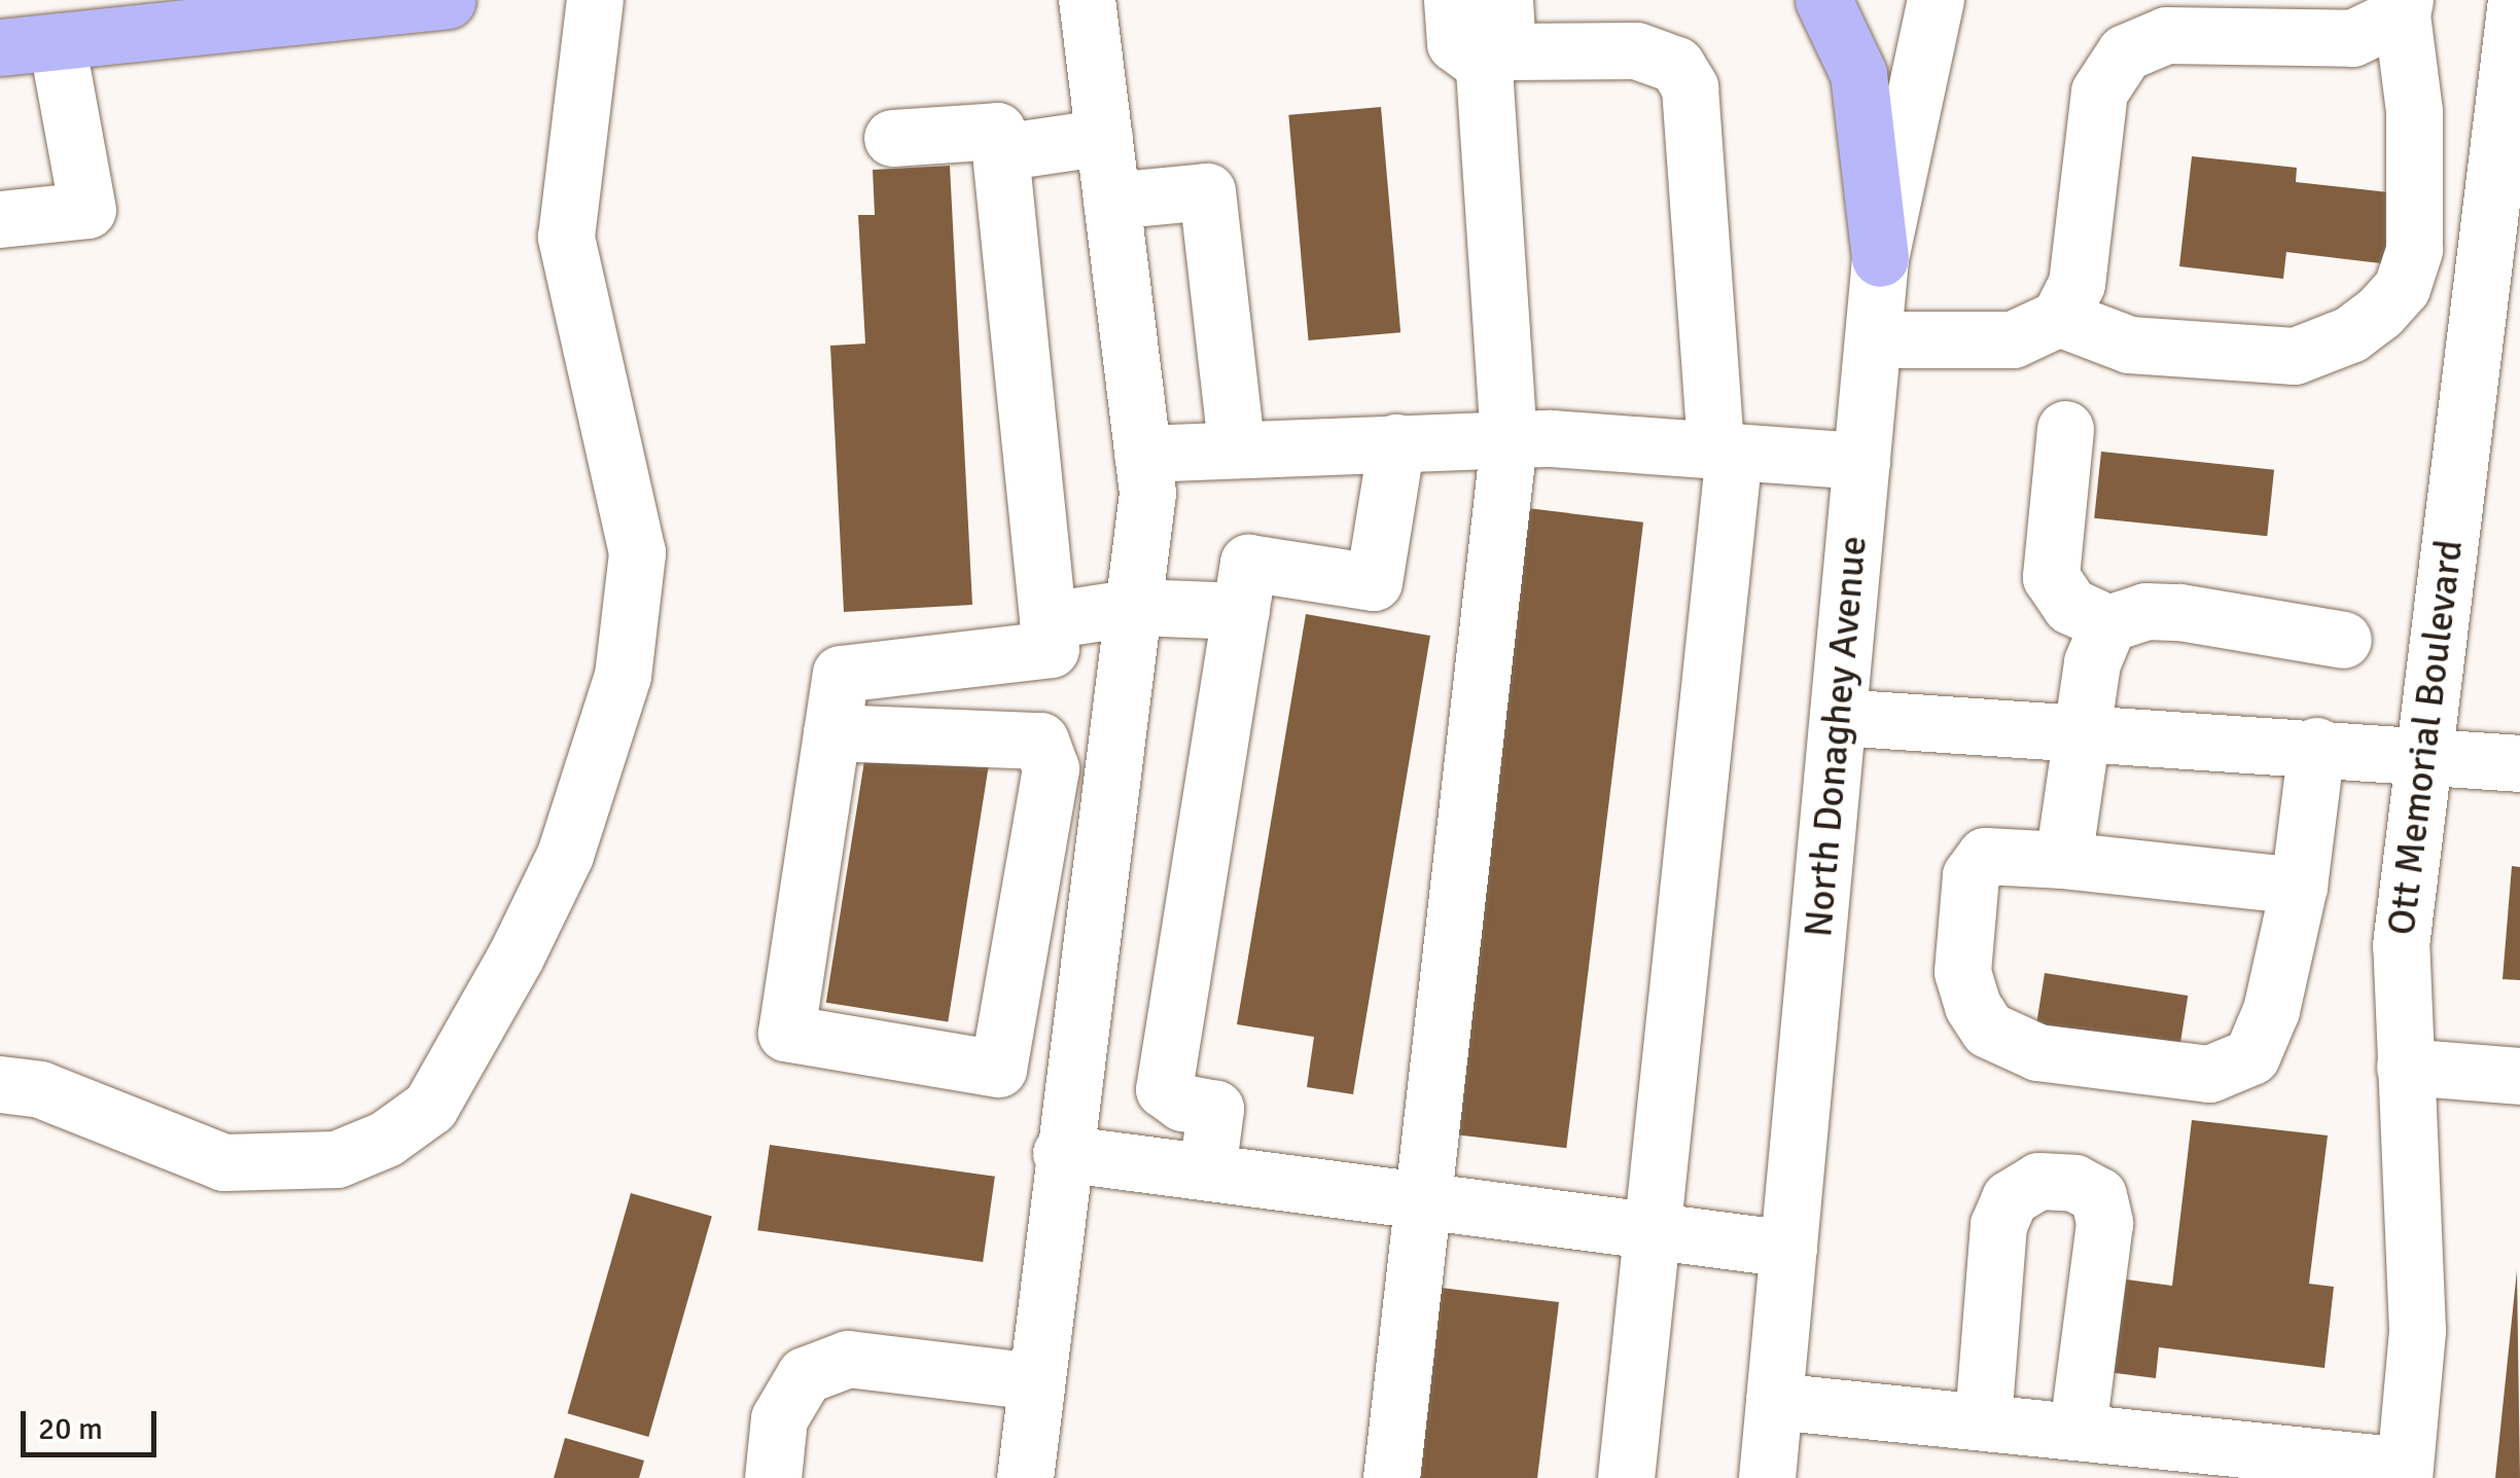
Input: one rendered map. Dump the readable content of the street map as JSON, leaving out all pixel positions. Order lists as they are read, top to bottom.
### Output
{
  "streets": {
    "street": ["North Donaghey Avenue", "Ott Memorial Boulevard"]
  },
  "scale_bar": "20 m"
}
